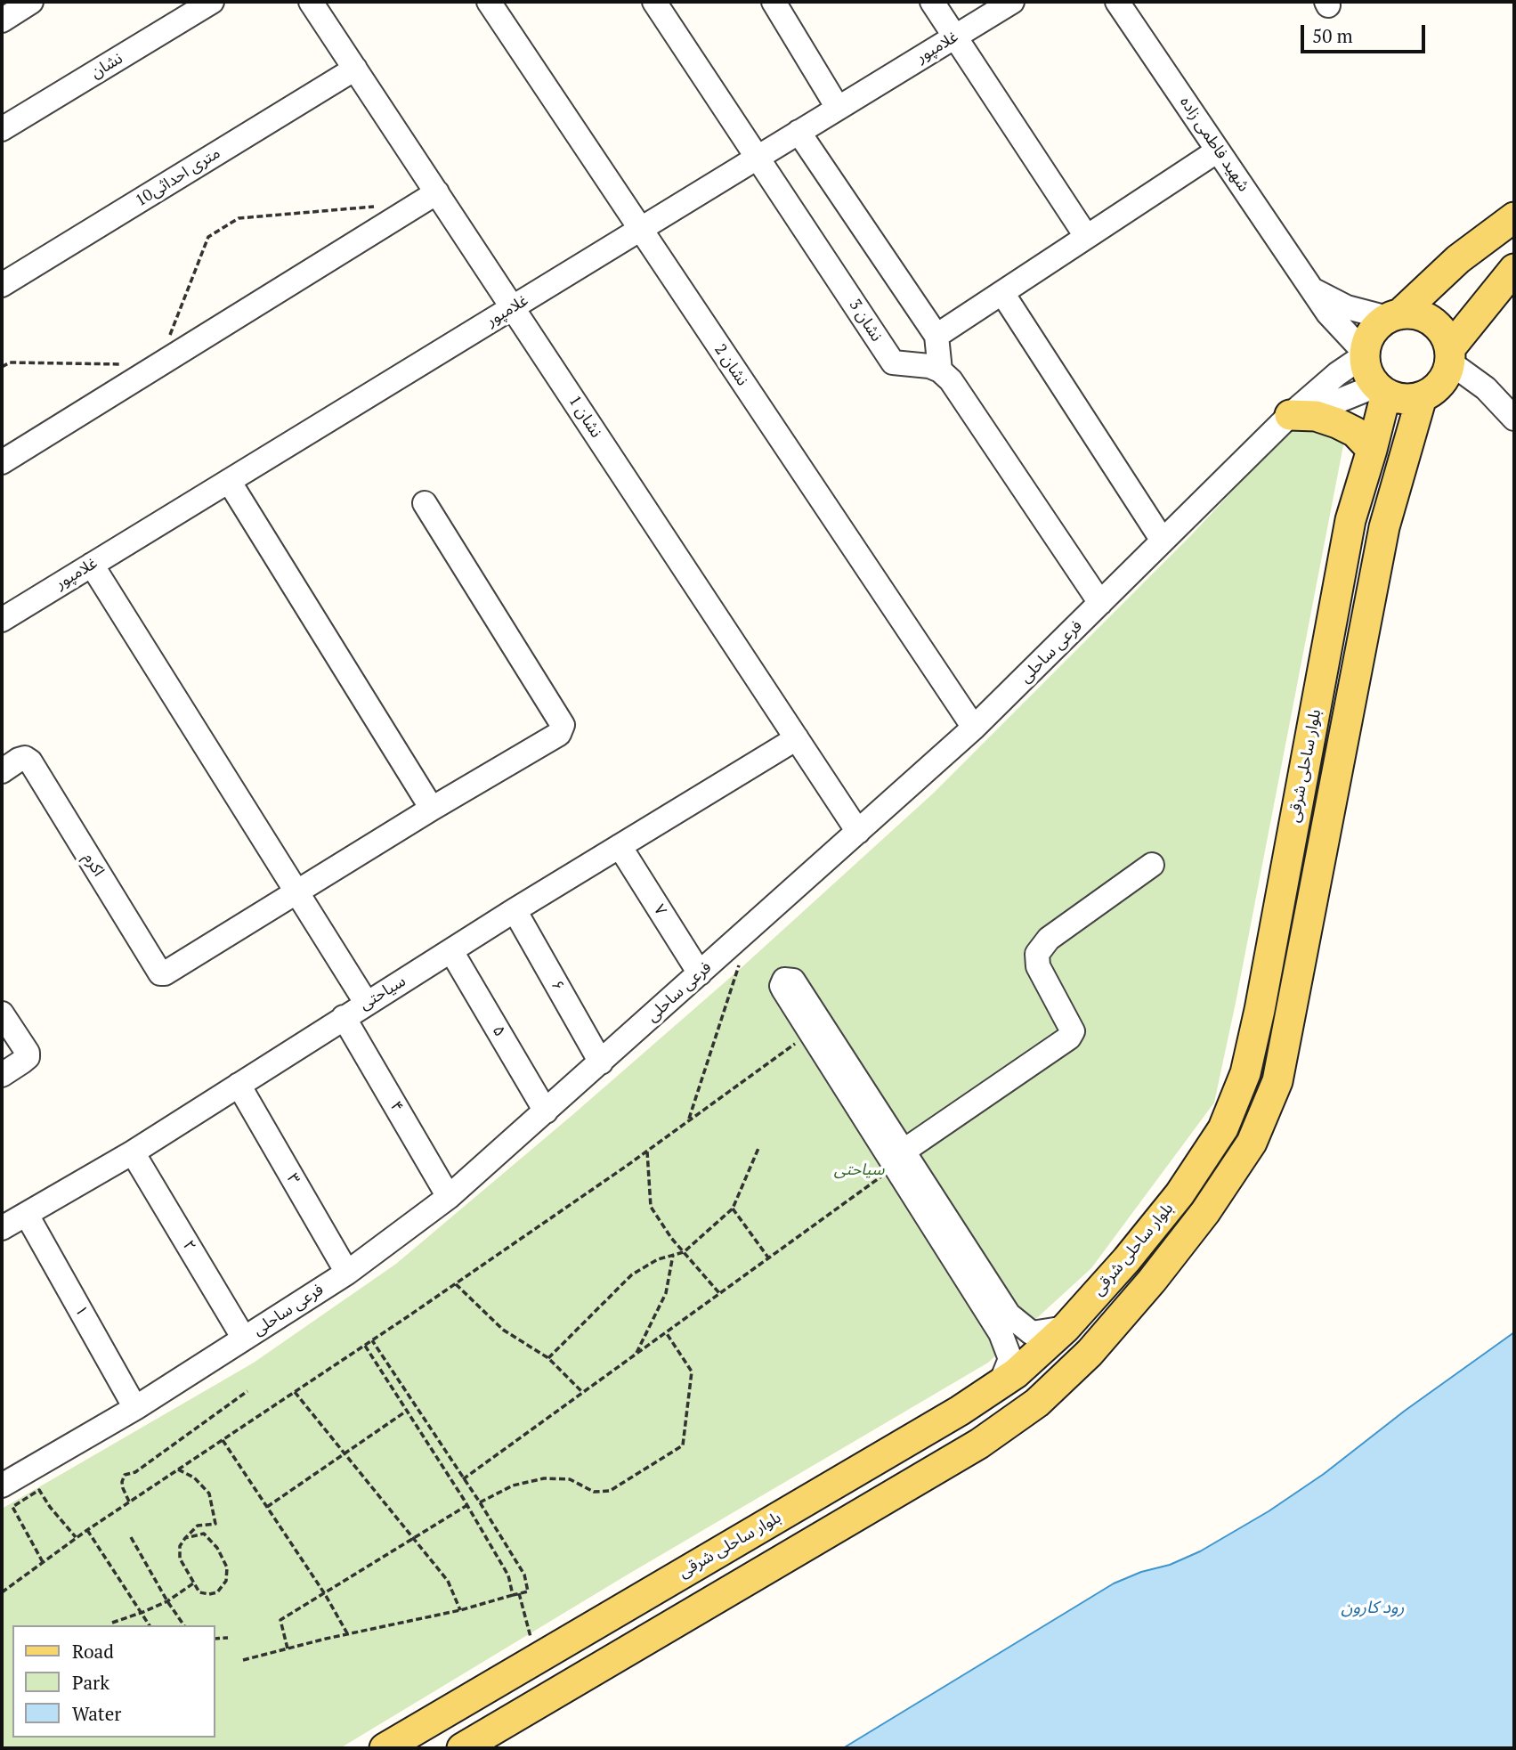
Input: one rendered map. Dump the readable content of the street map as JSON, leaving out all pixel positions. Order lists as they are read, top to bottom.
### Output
{
  "streets": {
    "main road": ["بلوار ساحلی شرقی"],
    "street": [
      "غلامپور",
      "نشان",
      "شهید فاطمی زاده",
      "10متری احداثی",
      "نشان 3",
      "نشان 2",
      "نشان 1",
      "فرعی ساحلی",
      "اکرم",
      "۷",
      "۶",
      "سیاحتی",
      "۵",
      "۴",
      "۳",
      "۲",
      "۱"
    ]
  },
  "crossings": [
    ["غلامپور", "نشان 3"],
    ["غلامپور", "نشان 2"],
    ["غلامپور", "نشان 1"],
    ["شهید فاطمی زاده", "فرعی ساحلی"],
    ["شهید فاطمی زاده", "بلوار ساحلی شرقی"],
    ["10متری احداثی", "نشان 1"],
    ["نشان 2", "فرعی ساحلی"],
    ["نشان 1", "فرعی ساحلی"],
    ["نشان 1", "سیاحتی"],
    ["فرعی ساحلی", "بلوار ساحلی شرقی"],
    ["فرعی ساحلی", "۷"],
    ["فرعی ساحلی", "۶"],
    ["فرعی ساحلی", "۵"],
    ["فرعی ساحلی", "۴"],
    ["فرعی ساحلی", "۳"],
    ["فرعی ساحلی", "۲"],
    ["فرعی ساحلی", "۱"],
    ["۷", "سیاحتی"],
    ["۶", "سیاحتی"],
    ["سیاحتی", "۵"],
    ["سیاحتی", "۴"],
    ["سیاحتی", "۳"],
    ["سیاحتی", "۲"],
    ["سیاحتی", "۱"]
  ],
  "water": ["رود کارون"],
  "parks": ["سیاحتی"],
  "legend": ["Road", "Park", "Water"],
  "scale_bar": "50 m"
}
